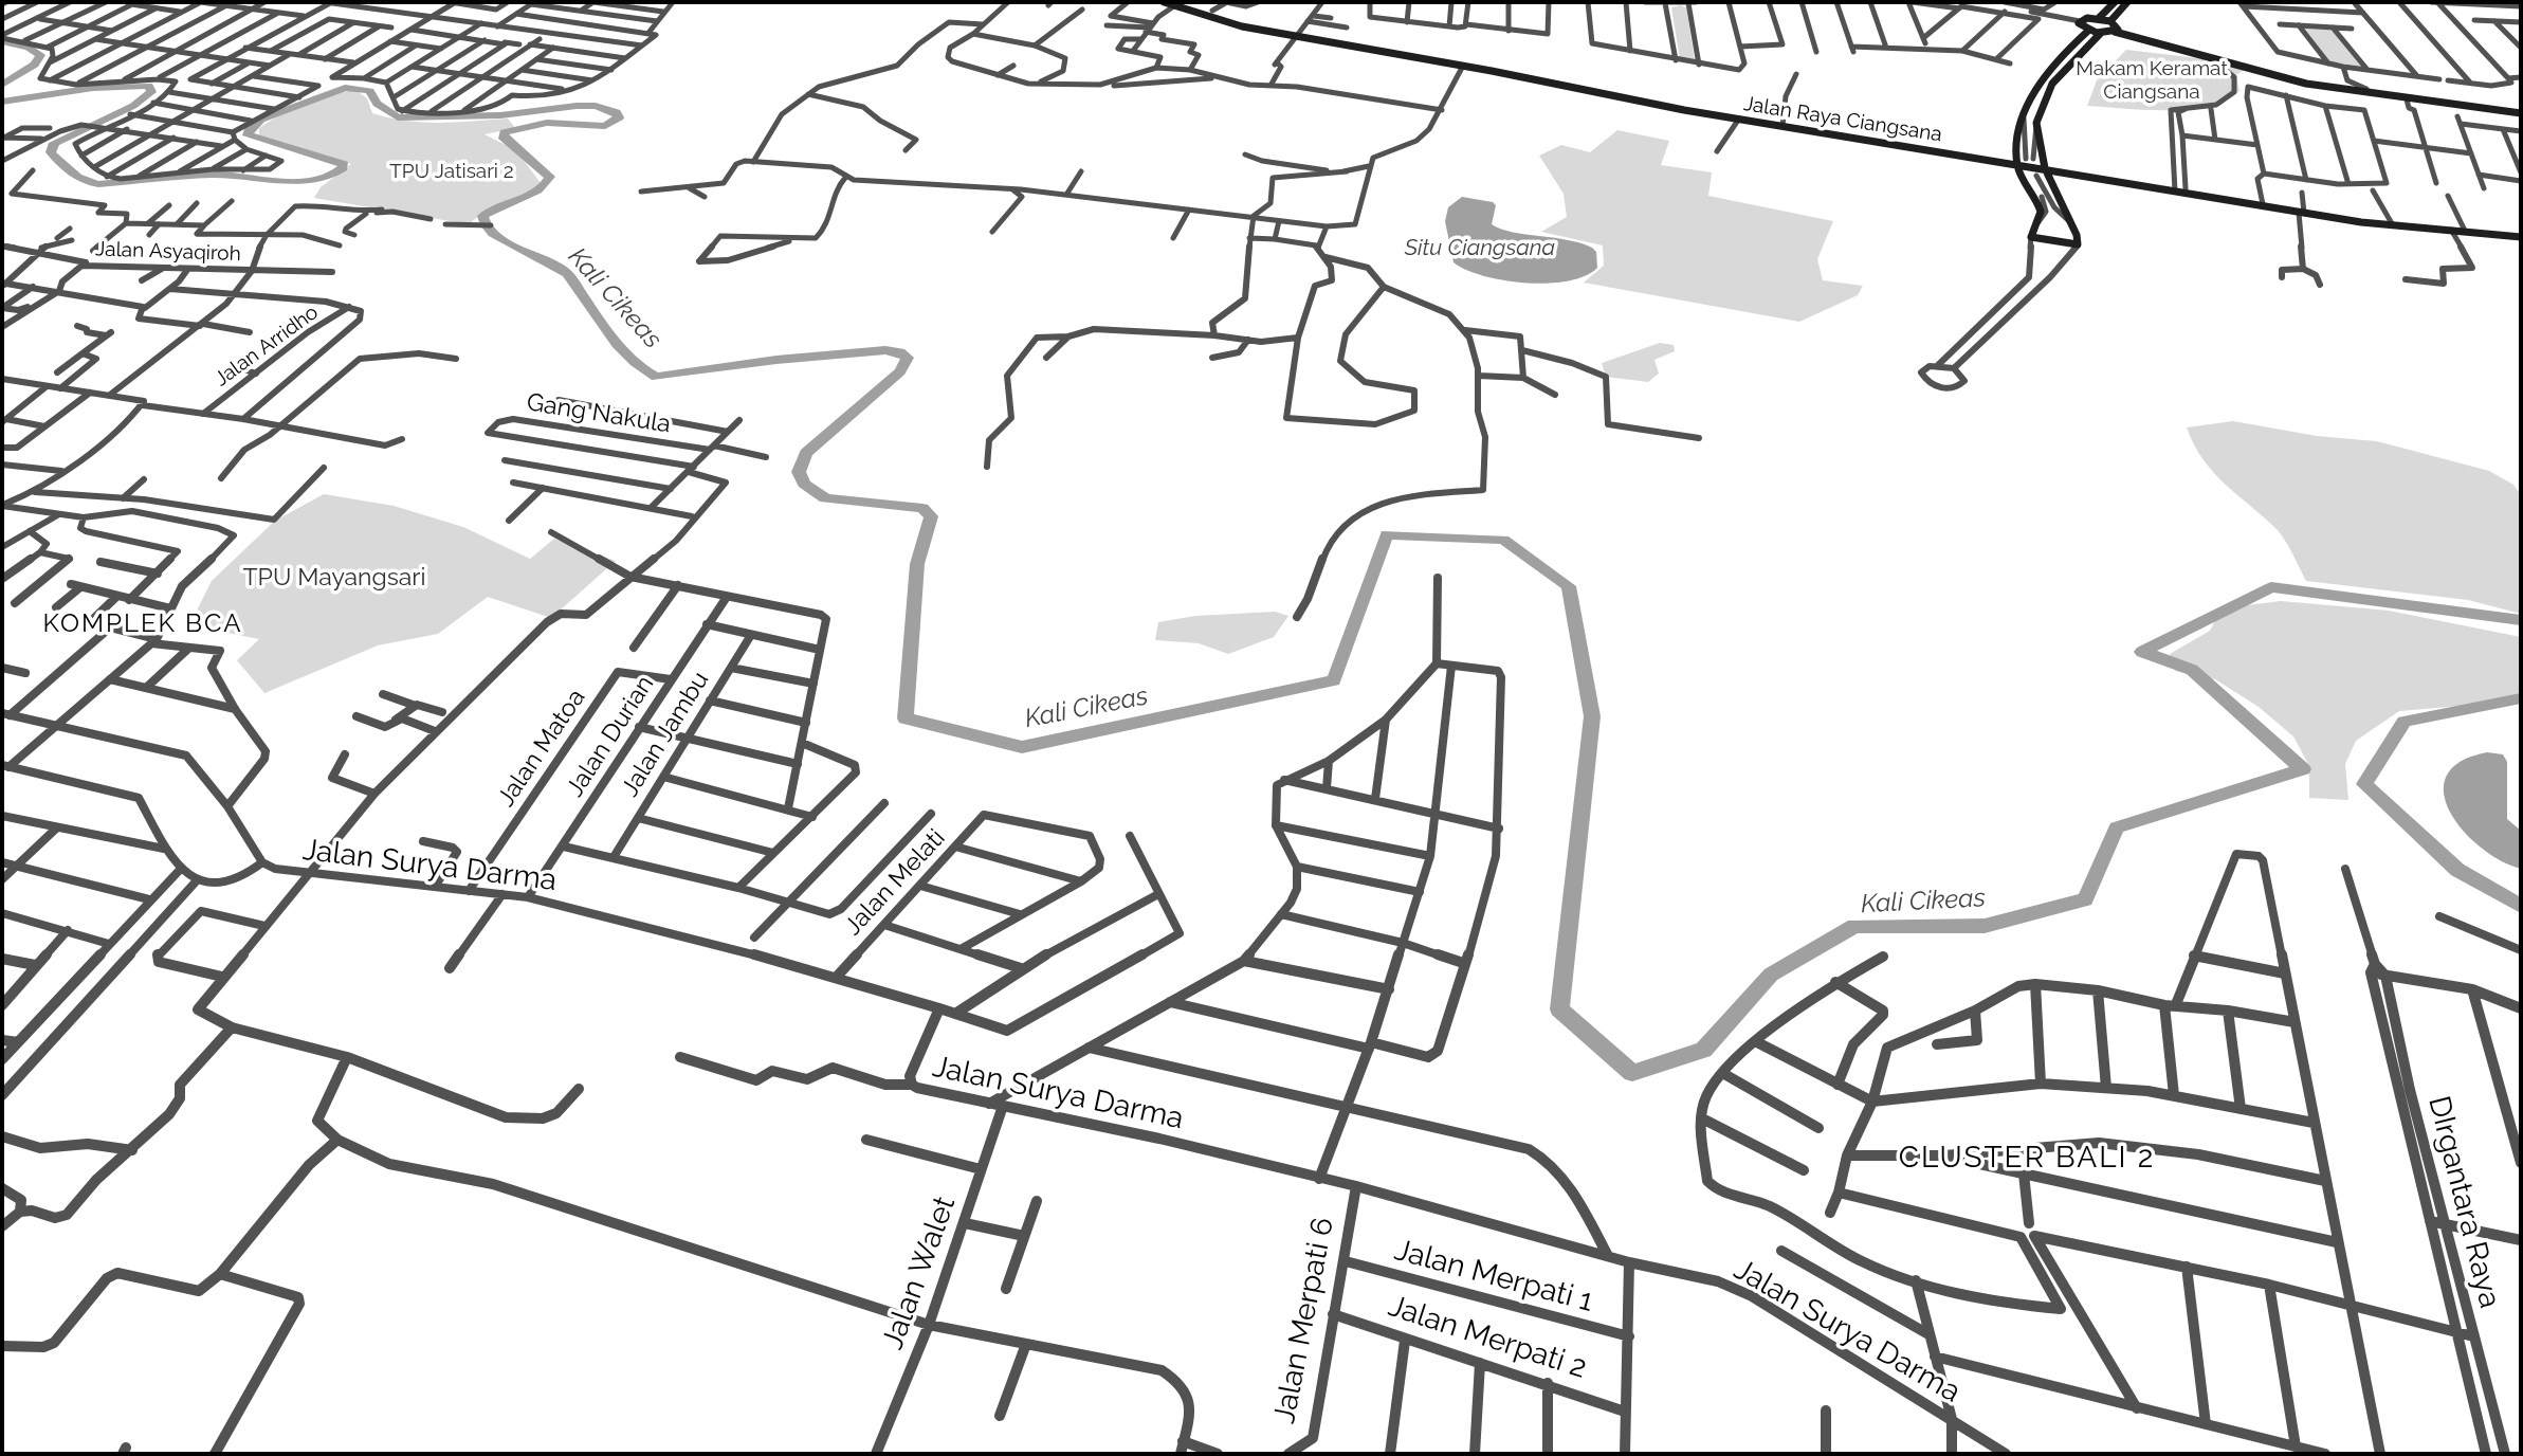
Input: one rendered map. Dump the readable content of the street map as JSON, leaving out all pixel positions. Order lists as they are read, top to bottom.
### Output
{
  "streets": {
    "street": [
      "Jalan Raya Ciangsana",
      "Jalan Asyaqiroh",
      "Jalan Arridho",
      "Gang Nakula",
      "Jalan Jambu",
      "Jalan Durian",
      "Jalan Matoa",
      "Jalan Surya Darma",
      "Jalan Melati",
      "DIrgantara Raya",
      "Jalan Walet",
      "Jalan Merpati 1",
      "Jalan Merpati 6",
      "Jalan Merpati 2"
    ]
  },
  "crossings": [
    ["Jalan Durian", "Jalan Matoa"],
    ["Jalan Durian", "Jalan Surya Darma"],
    ["Jalan Matoa", "Jalan Surya Darma"],
    ["Jalan Surya Darma", "Jalan Melati"],
    ["Jalan Surya Darma", "Jalan Walet"],
    ["Jalan Surya Darma", "Jalan Merpati 6"],
    ["Jalan Merpati 1", "Jalan Merpati 6"],
    ["Jalan Merpati 6", "Jalan Merpati 2"]
  ],
  "districts": ["KOMPLEK BCA", "CLUSTER BALI 2"],
  "water": ["Situ Ciangsana", "Kali Cikeas"],
  "parks": ["Makam Keramat Ciangsana", "TPU Jatisari 2", "TPU Mayangsari"]
}
